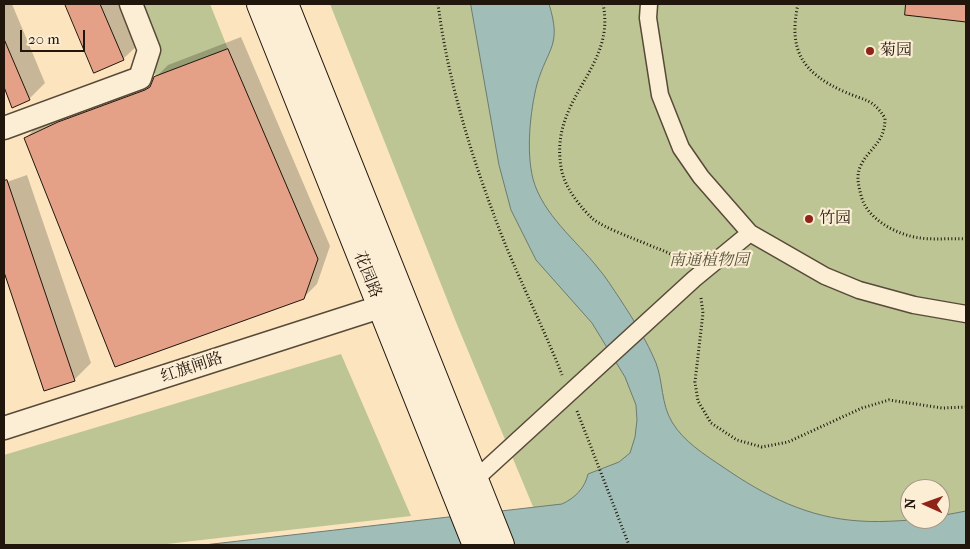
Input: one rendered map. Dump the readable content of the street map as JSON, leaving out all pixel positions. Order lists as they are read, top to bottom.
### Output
{
  "streets": {
    "main road": ["花园路"],
    "street": ["红旗闸路"]
  },
  "crossings": [
    ["花园路", "红旗闸路"]
  ],
  "parks": ["南通植物园"],
  "places": ["菊园", "竹园"],
  "scale_bar": "20 m",
  "north": "left"
}
